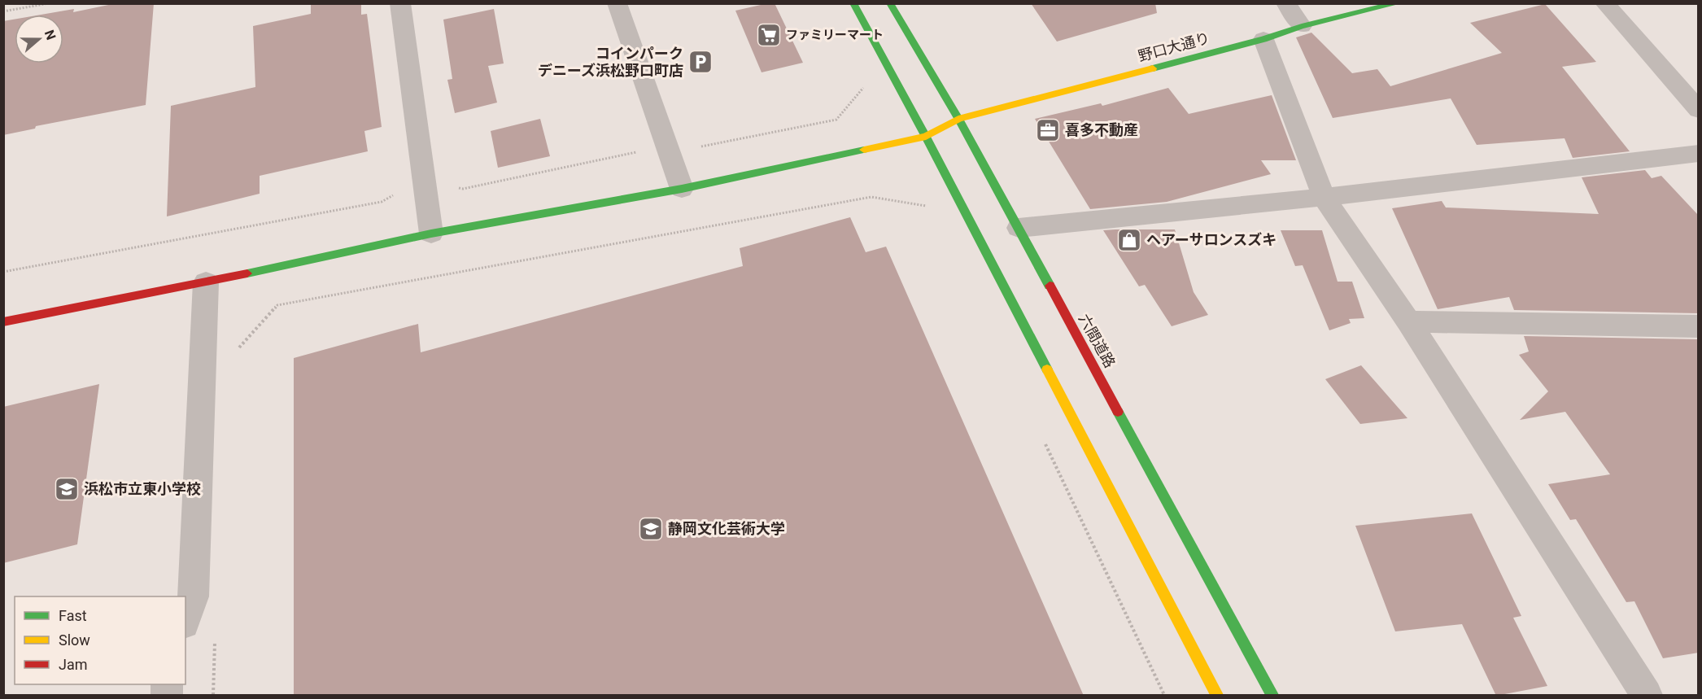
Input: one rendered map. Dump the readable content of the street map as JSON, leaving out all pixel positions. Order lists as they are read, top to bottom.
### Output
{
  "streets": {
    "street": ["野口大通り", "六間道路"]
  },
  "crossings": [
    ["野口大通り", "六間道路"]
  ],
  "places": {
    "supermarket": ["ファミリーマート"],
    "parking": ["コインパーク デニーズ浜松野口町店"],
    "office": ["喜多不動産"],
    "shop": ["ヘアーサロンスズキ"],
    "school or university": ["浜松市立東小学校", "静岡文化芸術大学"]
  },
  "legend": ["Fast", "Slow", "Jam"],
  "north": "right"
}
